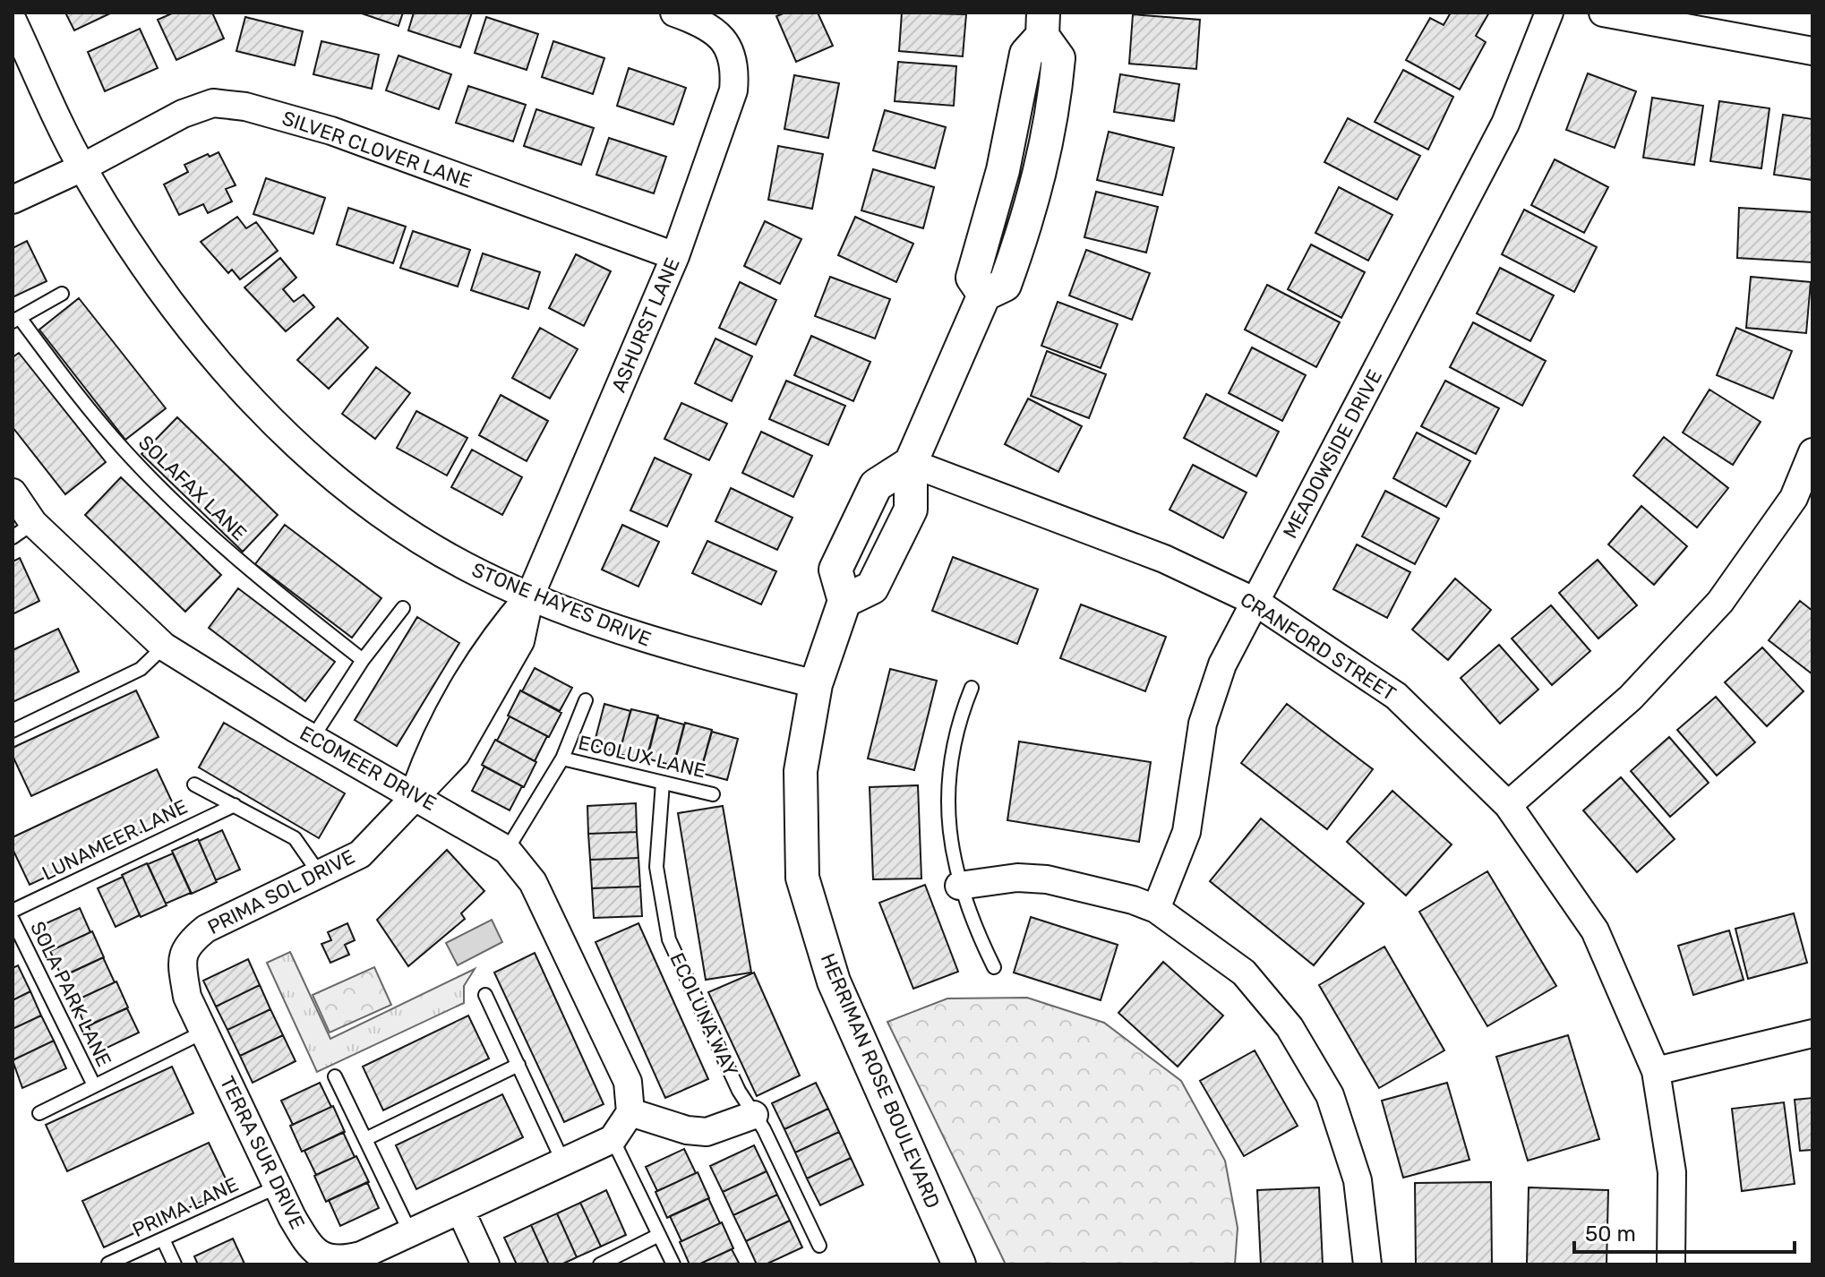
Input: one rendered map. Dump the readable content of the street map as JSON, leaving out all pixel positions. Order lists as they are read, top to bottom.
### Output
{
  "streets": {
    "street": [
      "SILVER CLOVER LANE",
      "ASHURST LANE",
      "MEADOWSIDE DRIVE",
      "STONE HAYES DRIVE",
      "CRANFORD STREET",
      "ECOMEER DRIVE",
      "PRIMA SOL DRIVE",
      "HERRIMAN ROSE BOULEVARD",
      "TERRA SUR DRIVE"
    ],
    "lane": [
      "SOLAFAX LANE",
      "ECOLUX LANE",
      "LUNAMEER LANE",
      "SOLA PARK LANE",
      "ECOLUNA WAY",
      "PRIMA LANE"
    ]
  },
  "crossings": [
    ["SILVER CLOVER LANE", "ASHURST LANE"],
    ["SILVER CLOVER LANE", "STONE HAYES DRIVE"],
    ["ASHURST LANE", "STONE HAYES DRIVE"],
    ["ASHURST LANE", "PRIMA SOL DRIVE"],
    ["MEADOWSIDE DRIVE", "CRANFORD STREET"],
    ["STONE HAYES DRIVE", "PRIMA SOL DRIVE"],
    ["STONE HAYES DRIVE", "HERRIMAN ROSE BOULEVARD"],
    ["CRANFORD STREET", "HERRIMAN ROSE BOULEVARD"],
    ["ECOLUX LANE", "ECOLUNA WAY"],
    ["ECOMEER DRIVE", "PRIMA SOL DRIVE"],
    ["LUNAMEER LANE", "PRIMA SOL DRIVE"],
    ["PRIMA SOL DRIVE", "TERRA SUR DRIVE"],
    ["TERRA SUR DRIVE", "PRIMA LANE"]
  ],
  "scale_bar": "50 m"
}
